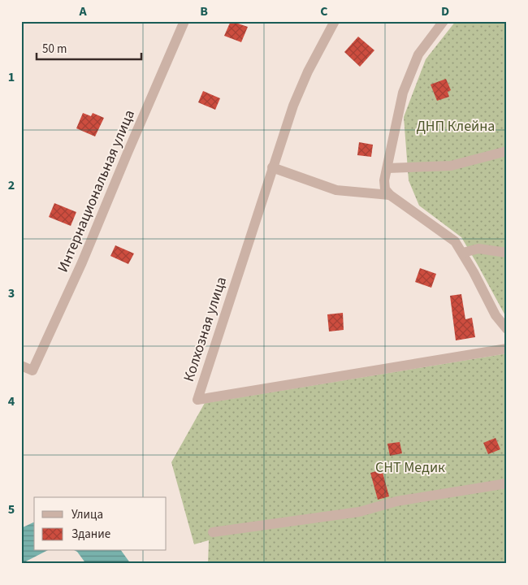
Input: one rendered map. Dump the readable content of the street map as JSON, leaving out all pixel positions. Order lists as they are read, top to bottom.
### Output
{
  "streets": {
    "street": ["Интернациональная улица", "Колхозная улица"]
  },
  "parks": ["ДНП Клейна", "СНТ Медик"],
  "legend": ["Улица", "Здание"],
  "scale_bar": "50 m",
  "grid": {
    "columns": [
      "A",
      "B",
      "C",
      "D"
    ],
    "rows": [
      "1",
      "2",
      "3",
      "4",
      "5"
    ]
  }
}
